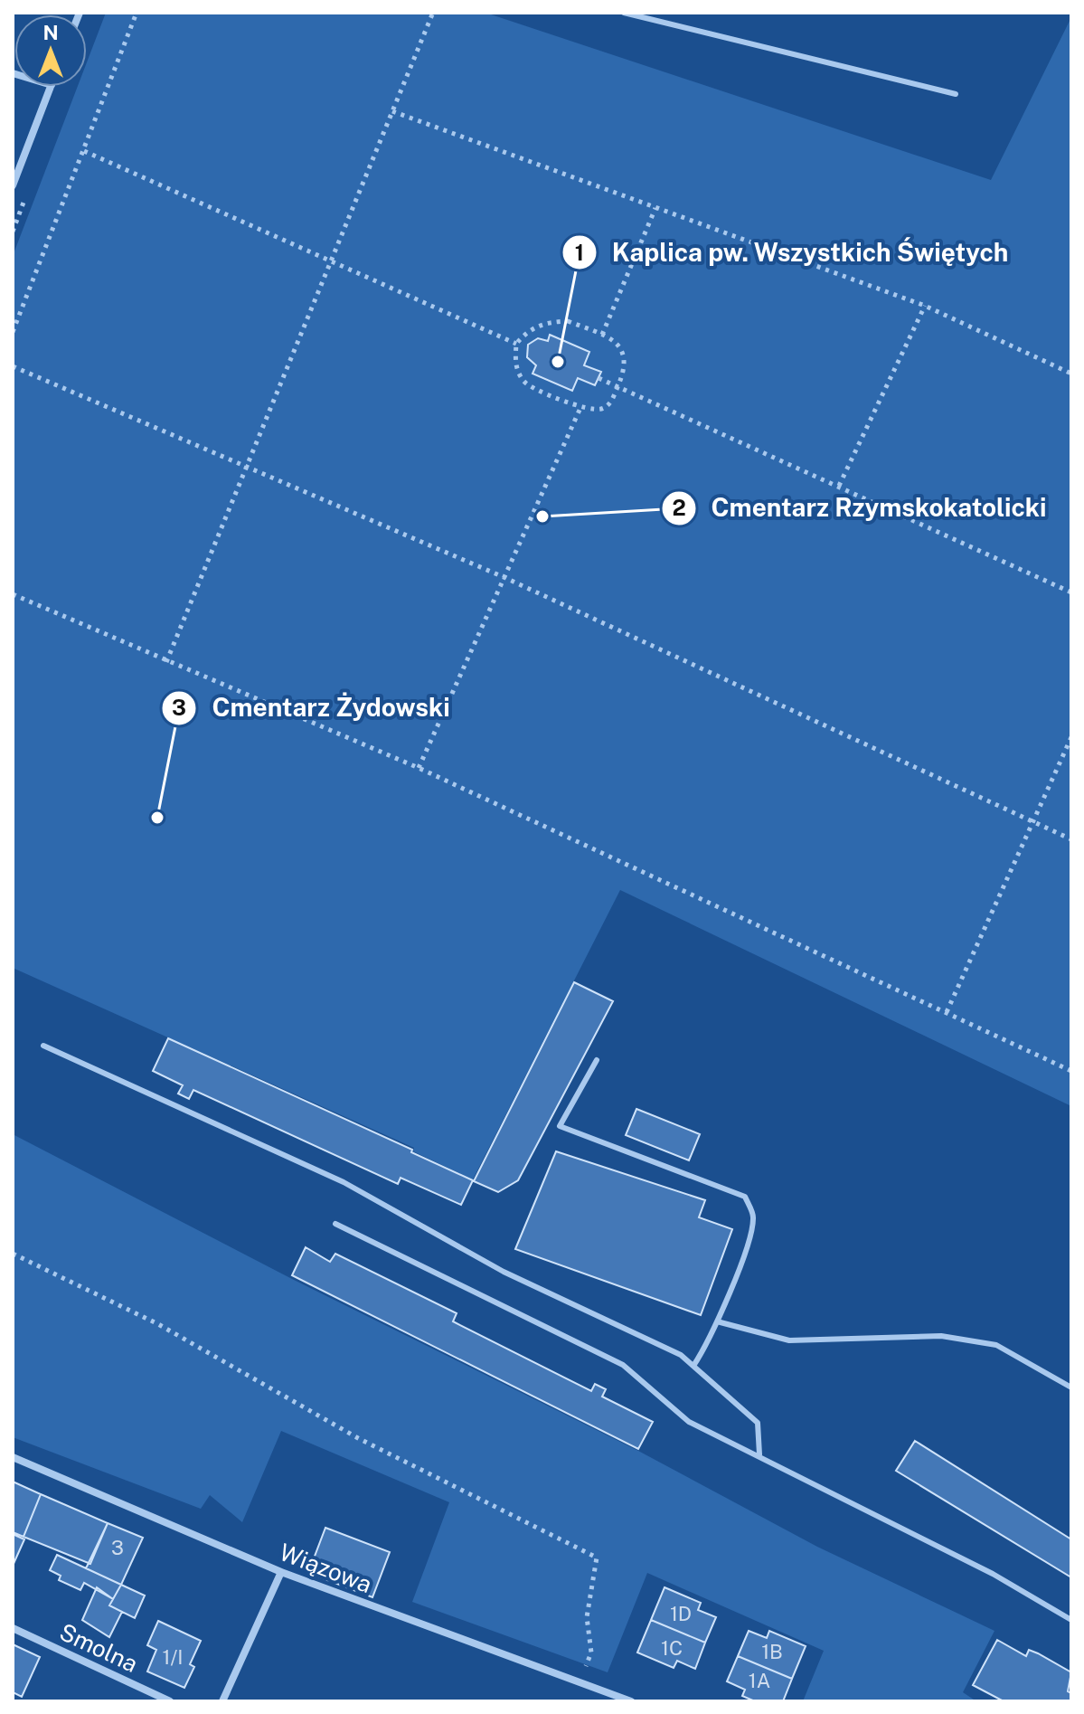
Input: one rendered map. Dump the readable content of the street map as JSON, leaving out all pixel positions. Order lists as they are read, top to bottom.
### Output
{
  "streets": {
    "street": ["Wiązowa", "Smolna"]
  },
  "places": ["Kaplica pw. Wszystkich Świętych", "Cmentarz Rzymskokatolicki", "Cmentarz Żydowski"],
  "house_numbers": [
    "3",
    "1D",
    "1C",
    "1B",
    "1/I",
    "1A"
  ],
  "north": "top"
}
